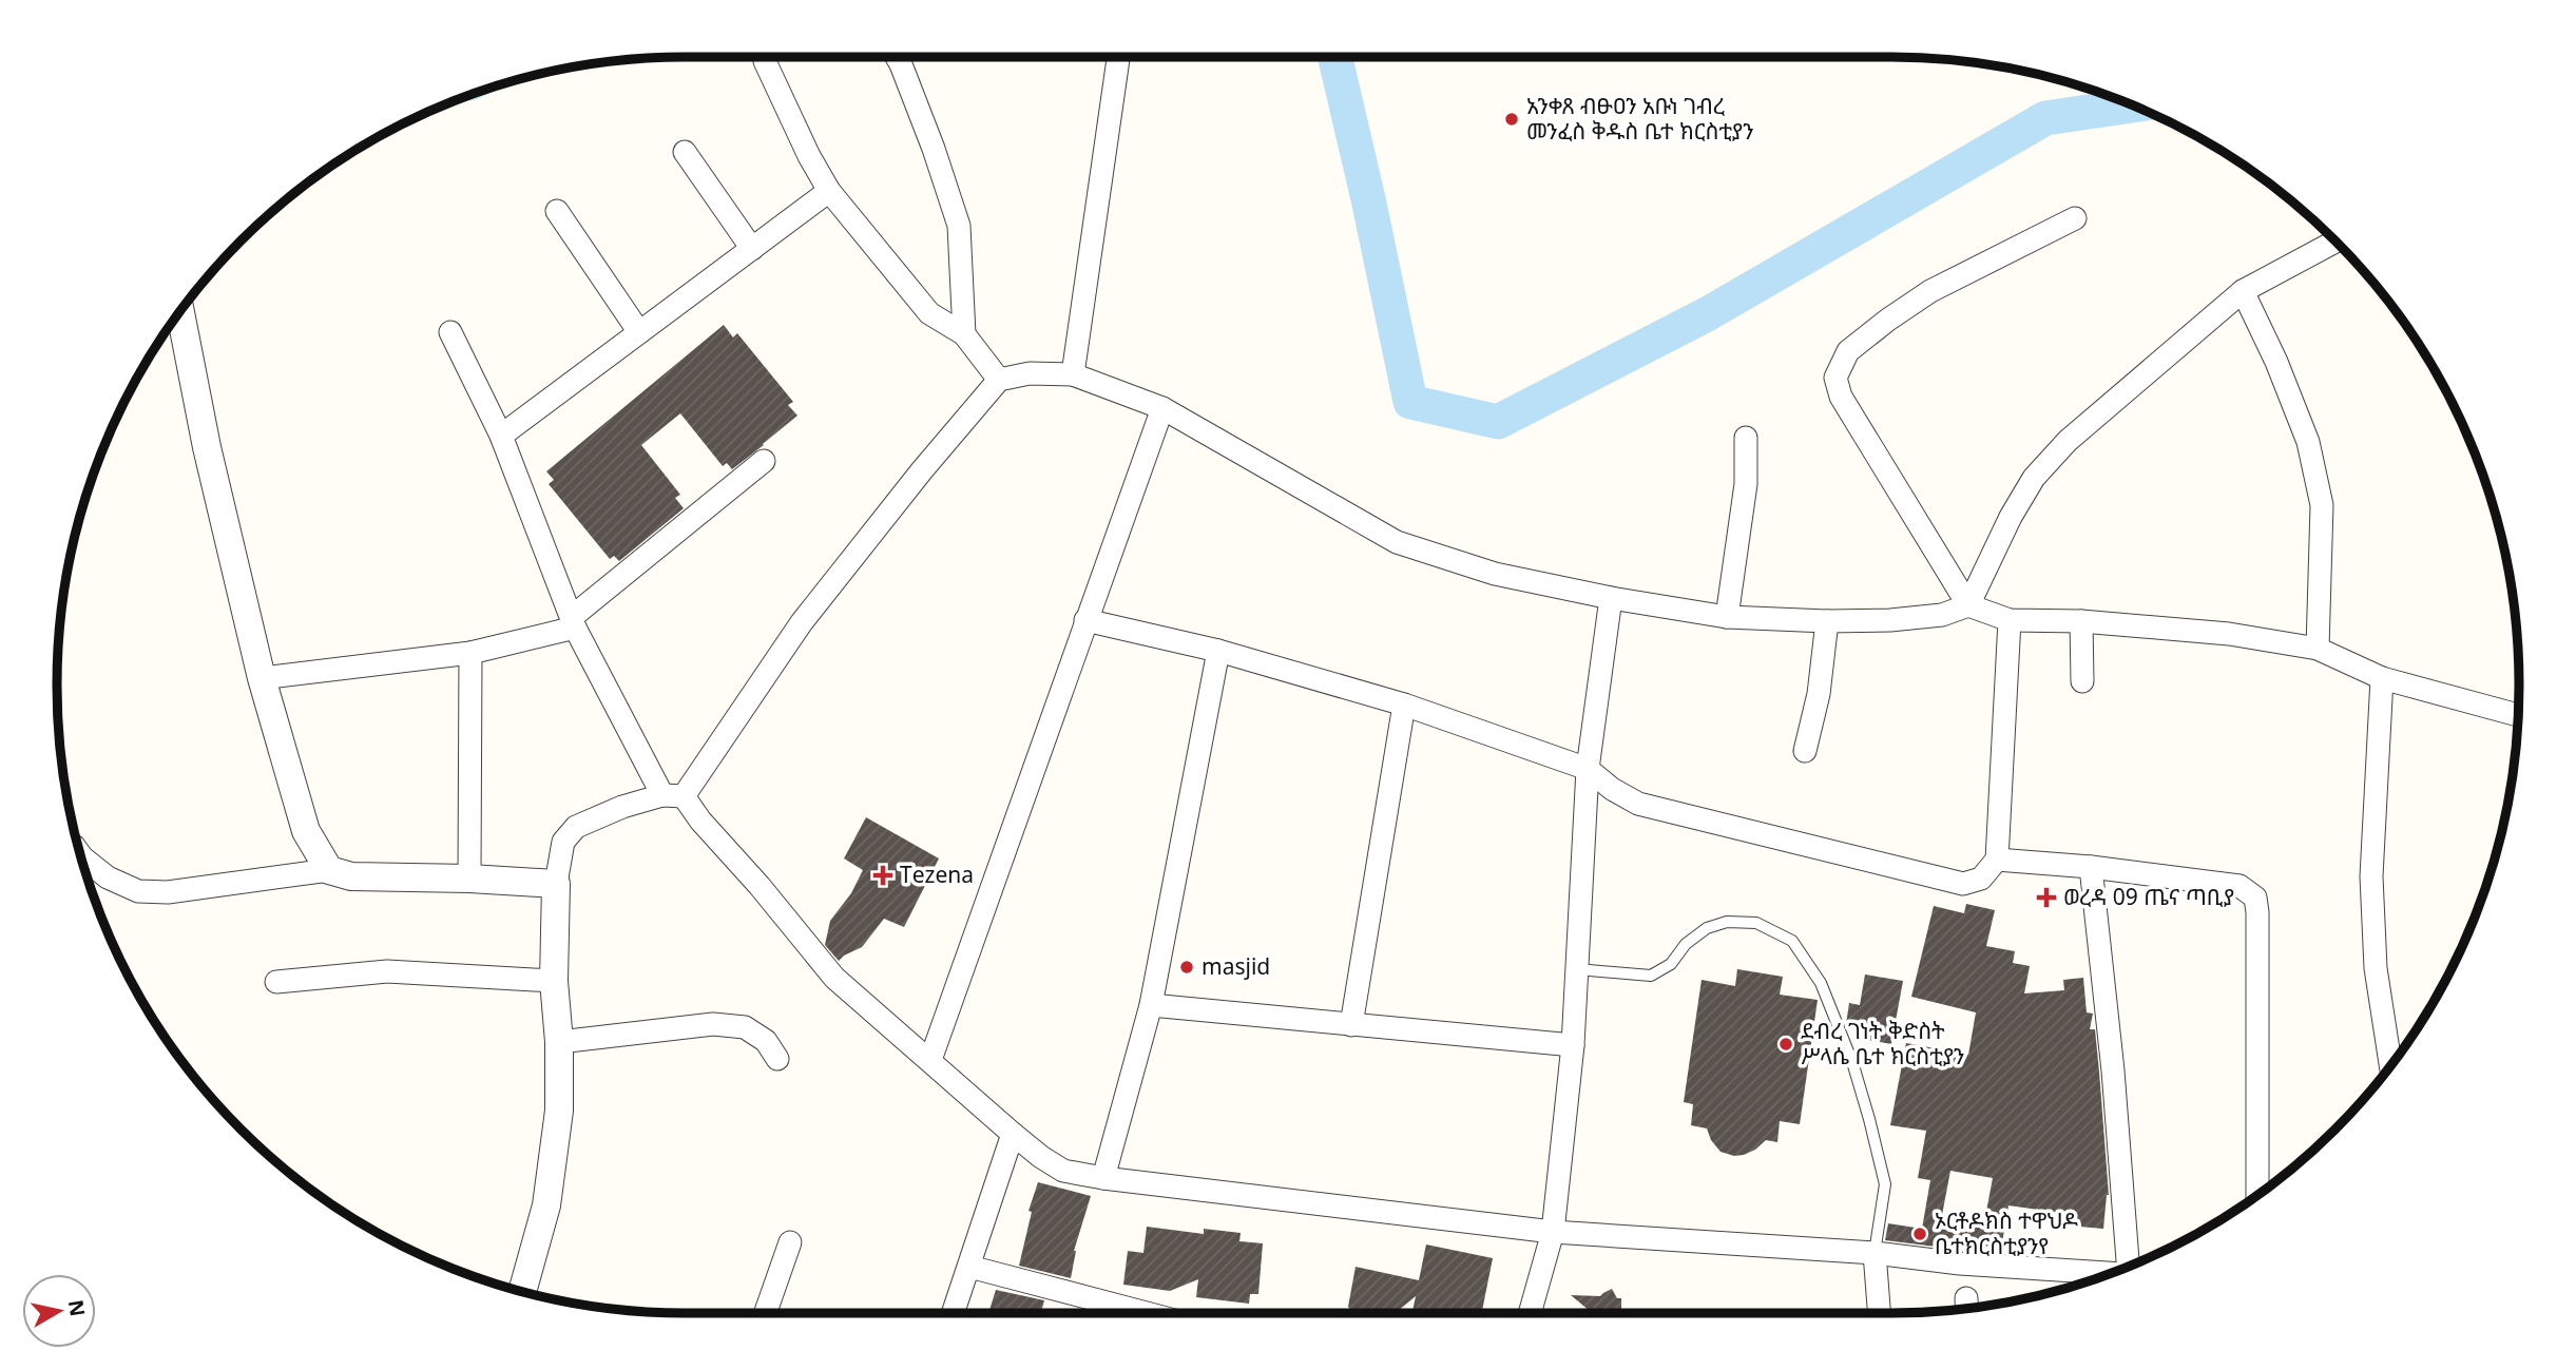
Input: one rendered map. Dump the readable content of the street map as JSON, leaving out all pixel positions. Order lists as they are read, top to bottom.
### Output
{
  "places": {
    "other": [
      "አንቀጸ ብፁዐን አቡነ ገብረ መንፈስ ቅዱስ ቤተ ክርስቲያን",
      "masjid",
      "ደብረ ገነት ቅድስት ሥላሴ ቤተ ክርስቲያን",
      "ኦርቶዶክስ ተዋህዶ ቤተክርስቲያንየ"
    ],
    "health": ["Tezena", "ወረዳ 09 ጤና ጣቢያ"]
  },
  "north": "right"
}
